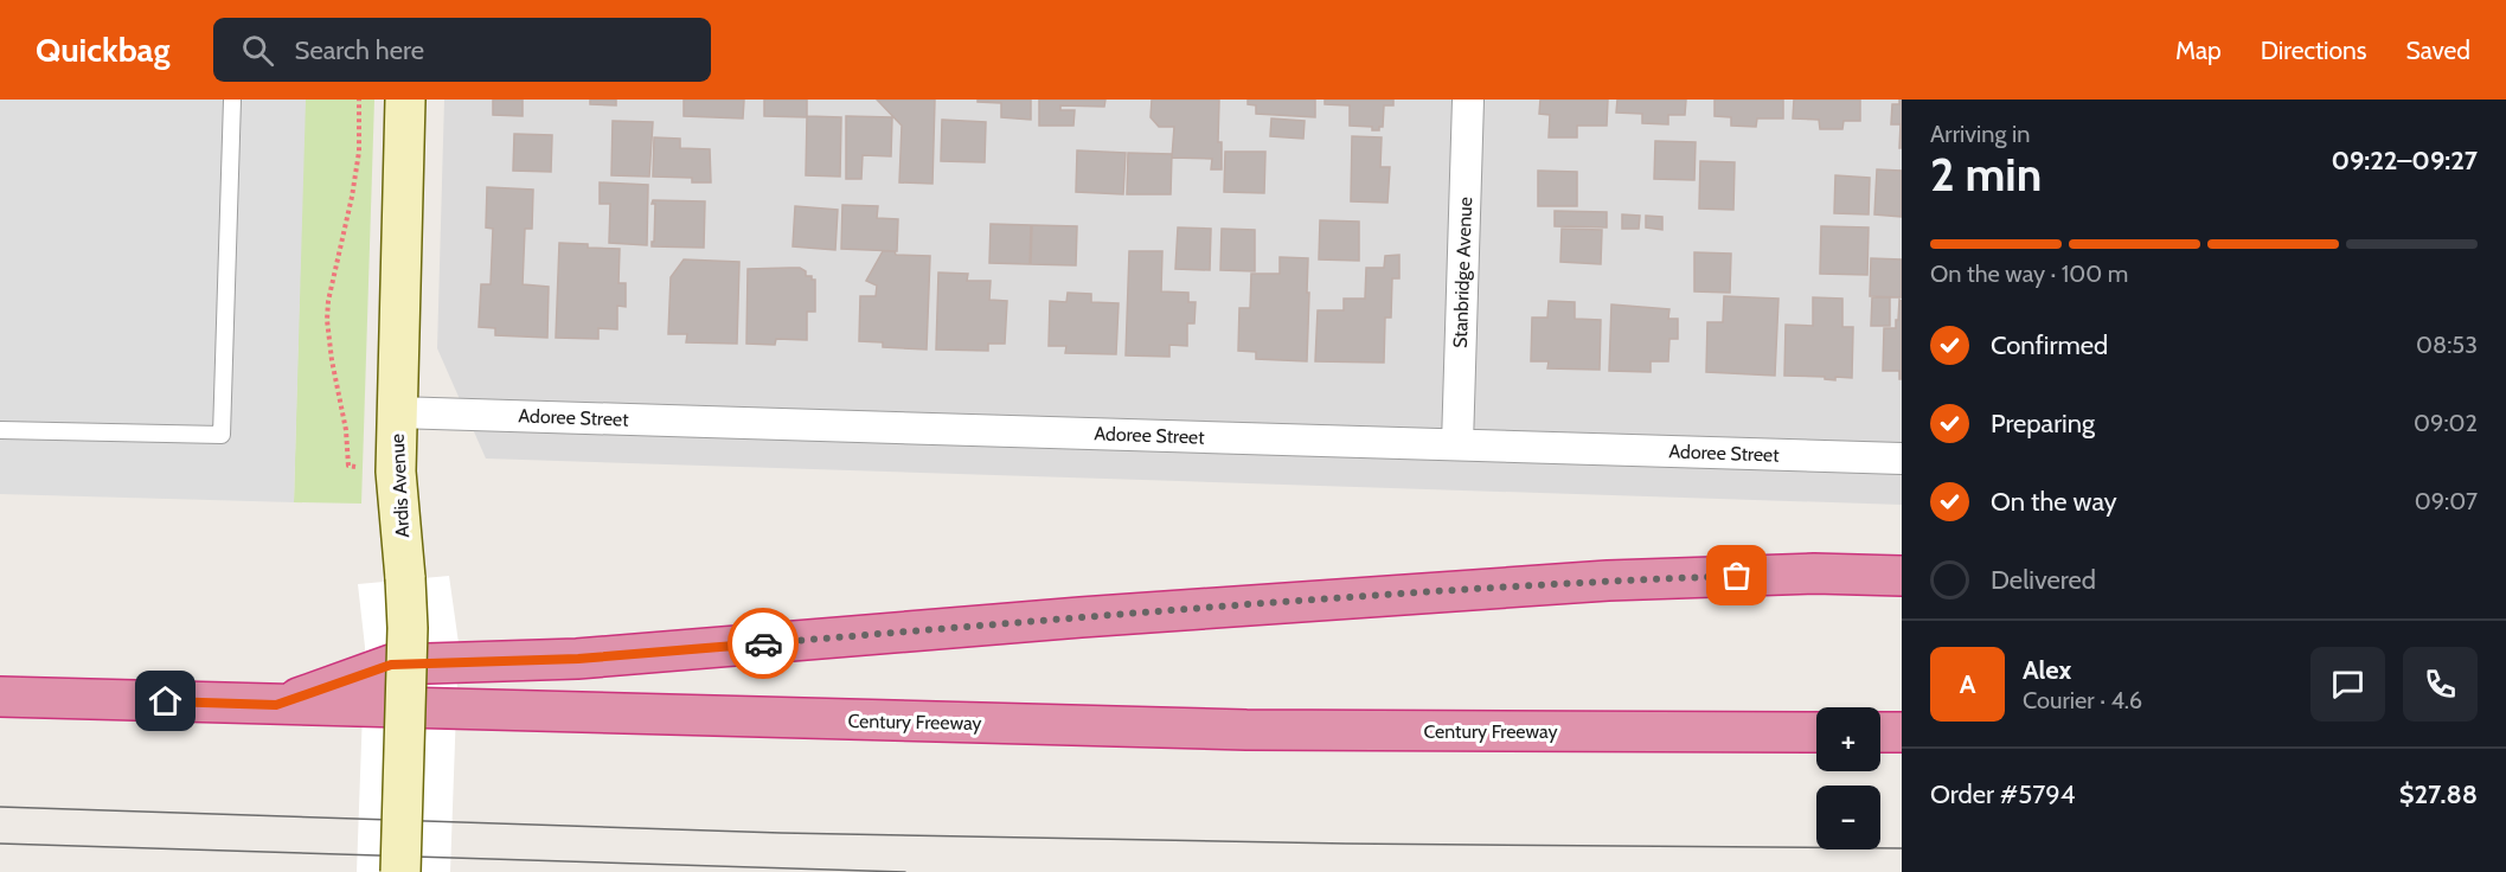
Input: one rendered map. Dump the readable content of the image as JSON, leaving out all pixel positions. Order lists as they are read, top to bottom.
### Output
{
  "streets": {
    "highway": ["Century Freeway"],
    "street": ["Stanbridge Avenue", "Adoree Street", "Ardis Avenue"]
  },
  "crossings": [
    ["Stanbridge Avenue", "Adoree Street"],
    ["Adoree Street", "Ardis Avenue"]
  ],
  "page": {
    "header": "Quickbag",
    "search": "Search here",
    "nav": ["Map", "Directions", "Saved"],
    "heading": ["2 min", "Arriving in", "09:22–09:27"],
    "panel": [
      "Alex",
      "Courier · 4.6",
      "Order #5794",
      "$27.88"
    ],
    "bar": "On the way · 100 m",
    "list": [
      ["Confirmed", "08:53"],
      ["Preparing", "09:02"],
      ["On the way", "09:07"],
      "Delivered"
    ],
    "round": "A",
    "map_buttons": ["+", "−"]
  }
}
